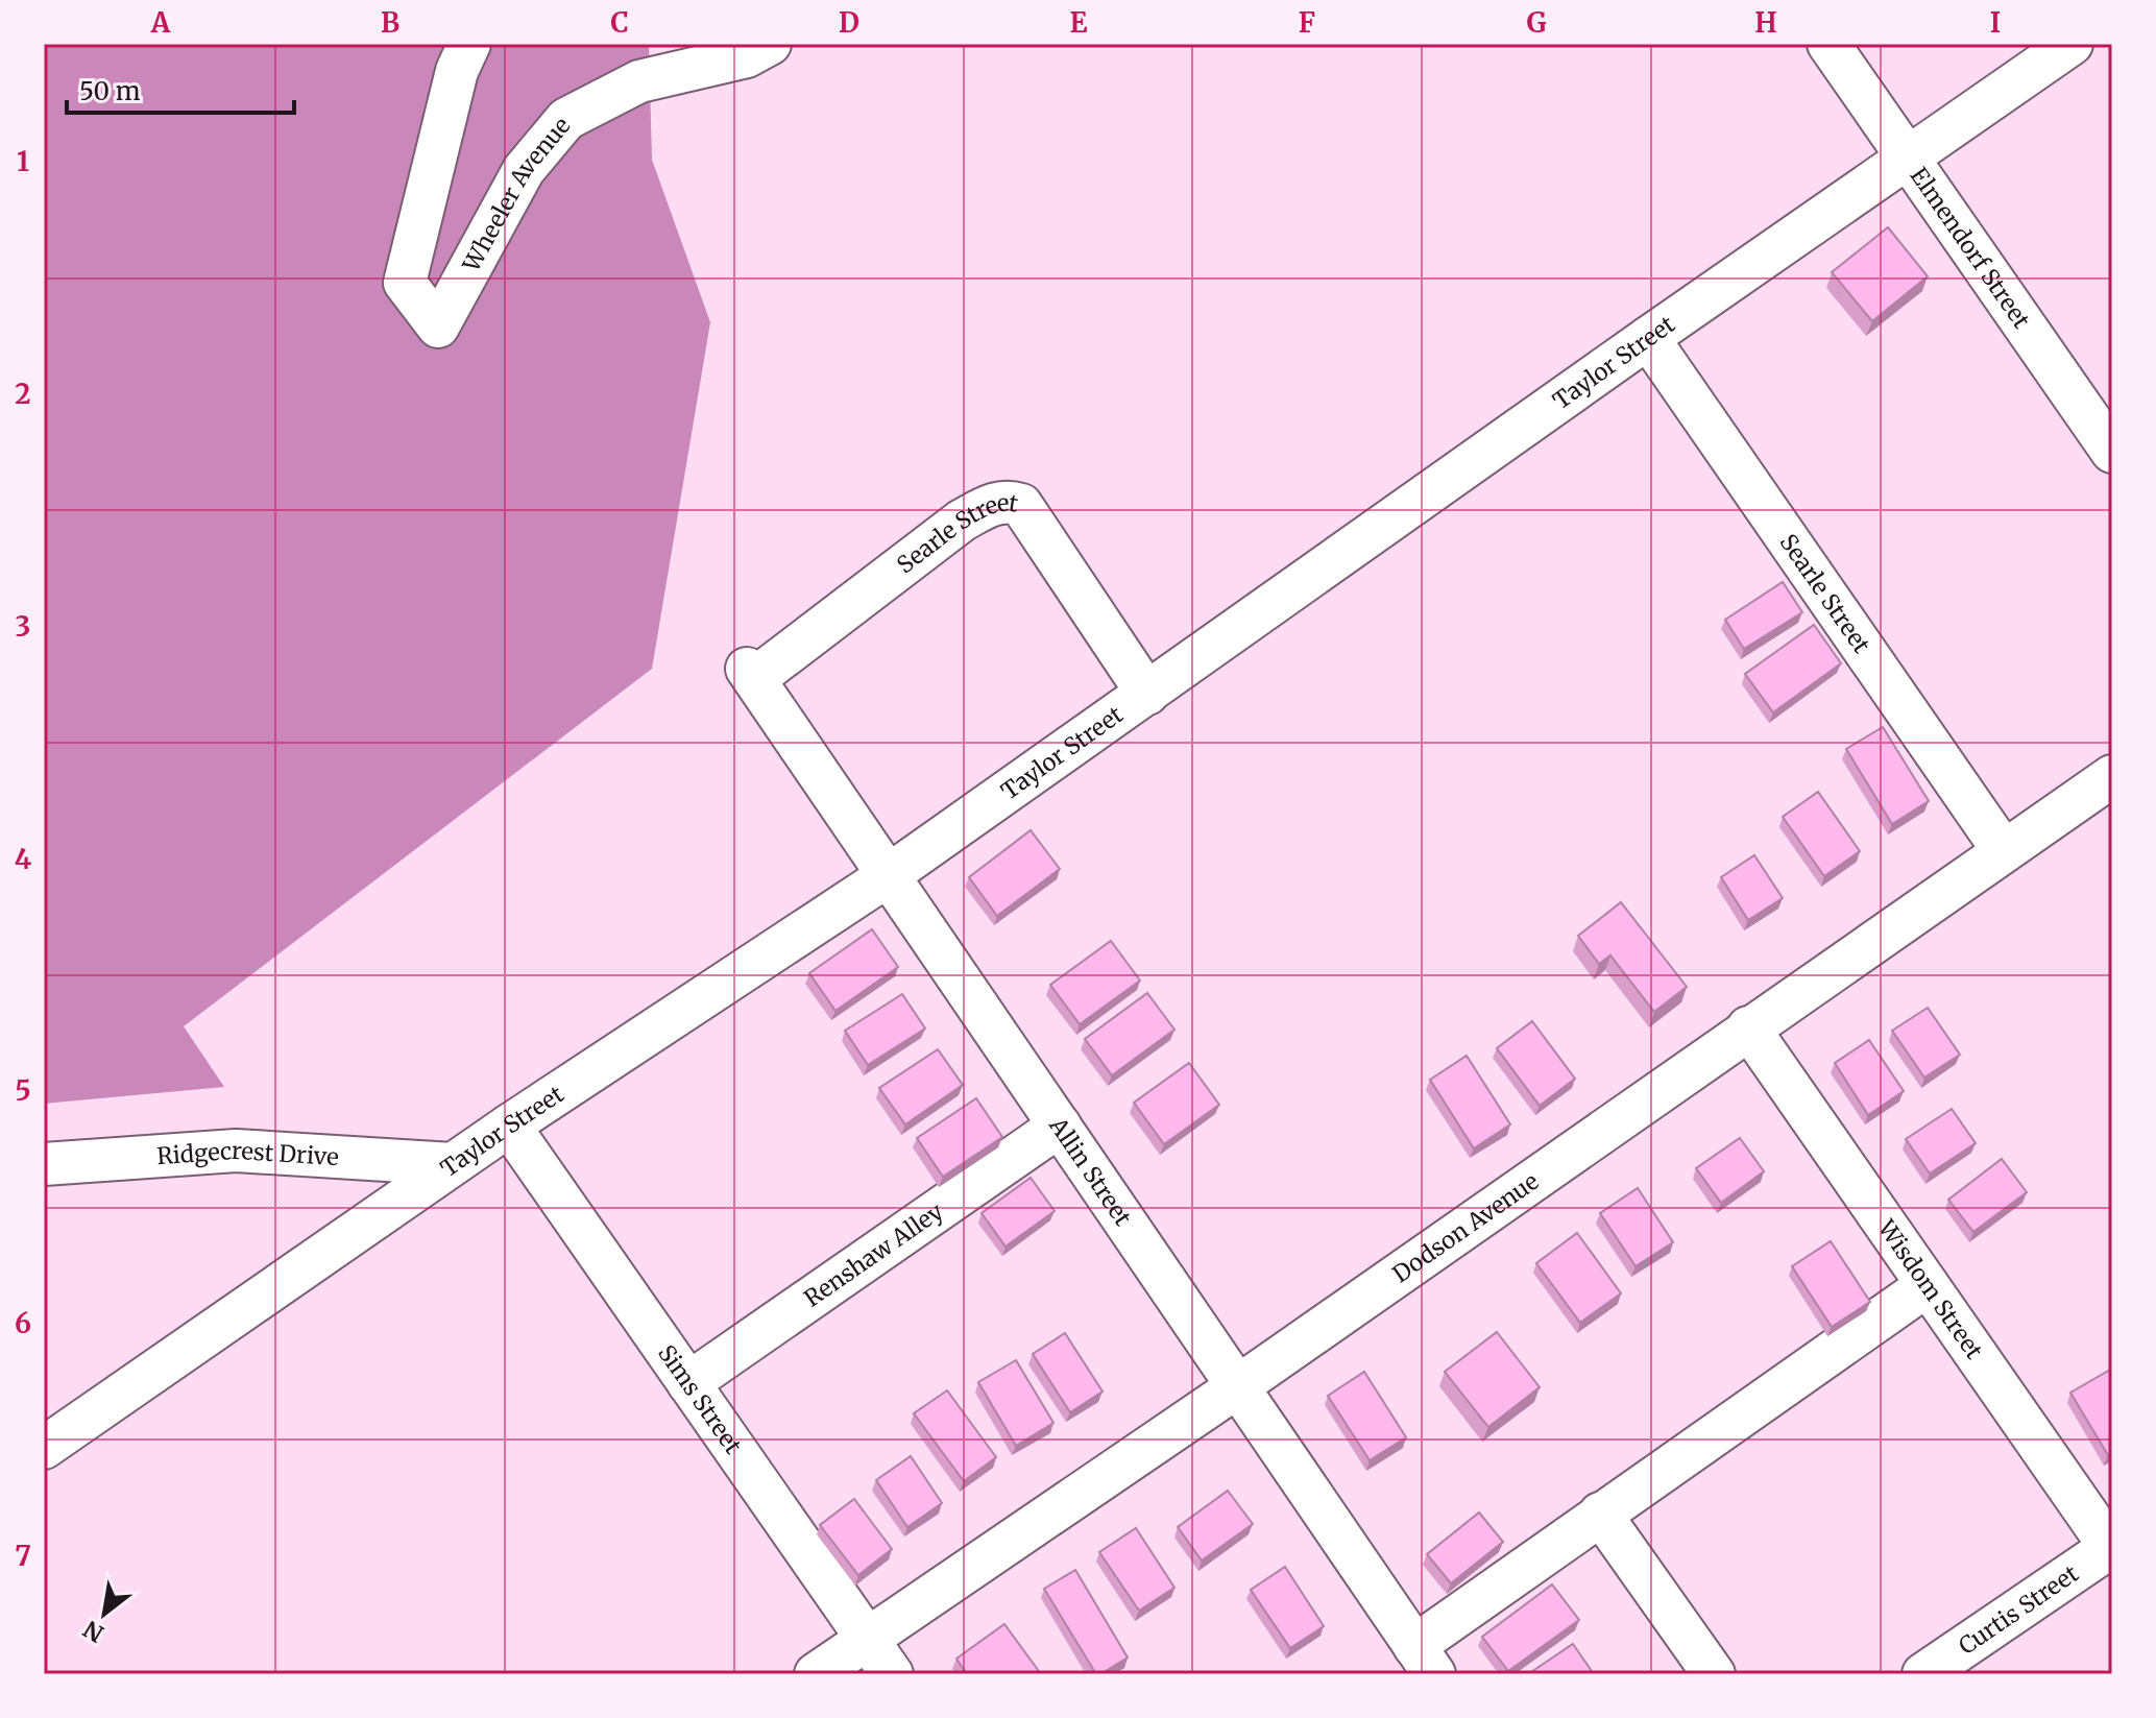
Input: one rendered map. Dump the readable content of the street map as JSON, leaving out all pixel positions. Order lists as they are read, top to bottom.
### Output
{
  "streets": {
    "street": [
      "Wheeler Avenue",
      "Elmendorf Street",
      "Taylor Street",
      "Searle Street",
      "Ridgecrest Drive",
      "Allin Street",
      "Dodson Avenue",
      "Renshaw Alley",
      "Wisdom Street",
      "Sims Street",
      "Curtis Street"
    ]
  },
  "crossings": [
    ["Elmendorf Street", "Taylor Street"],
    ["Taylor Street", "Searle Street"],
    ["Taylor Street", "Ridgecrest Drive"],
    ["Taylor Street", "Allin Street"],
    ["Taylor Street", "Sims Street"],
    ["Searle Street", "Allin Street"],
    ["Searle Street", "Dodson Avenue"],
    ["Allin Street", "Dodson Avenue"],
    ["Allin Street", "Renshaw Alley"],
    ["Dodson Avenue", "Wisdom Street"],
    ["Dodson Avenue", "Sims Street"],
    ["Renshaw Alley", "Sims Street"],
    ["Wisdom Street", "Curtis Street"]
  ],
  "scale_bar": "50 m",
  "north": "bottom left",
  "grid": {
    "columns": [
      "A",
      "B",
      "C",
      "D",
      "E",
      "F",
      "G",
      "H",
      "I"
    ],
    "rows": [
      "1",
      "2",
      "3",
      "4",
      "5",
      "6",
      "7"
    ]
  }
}
